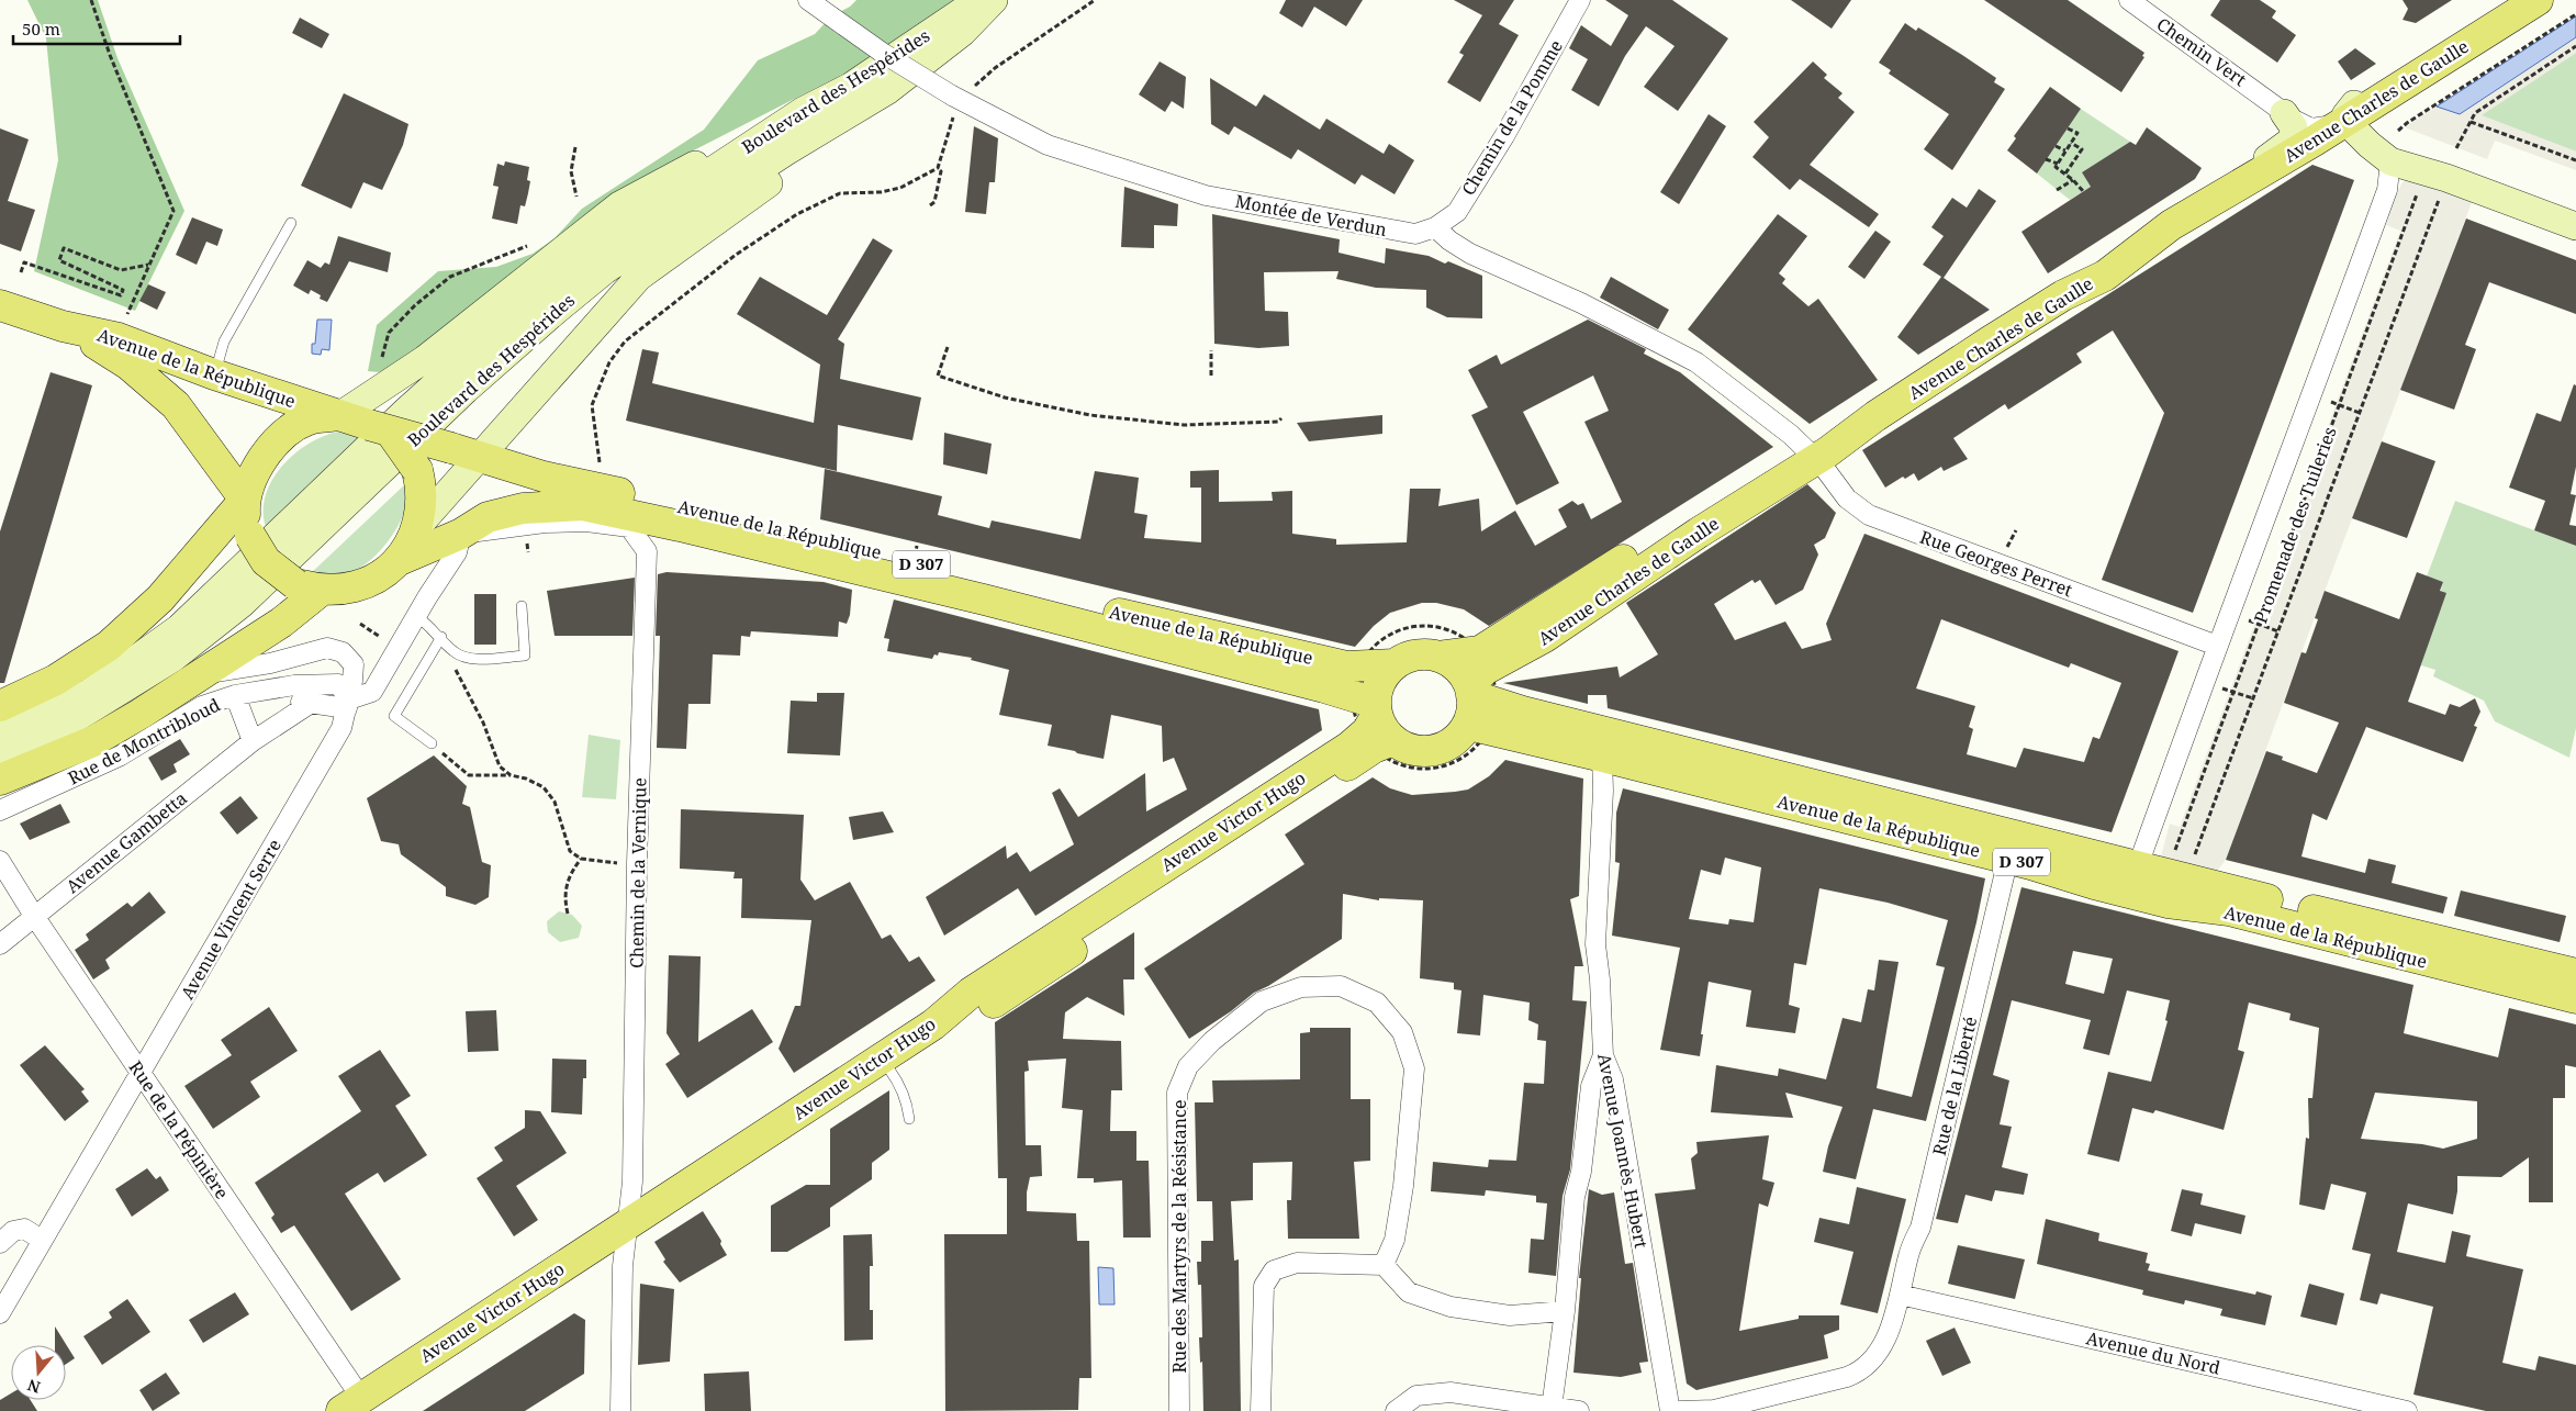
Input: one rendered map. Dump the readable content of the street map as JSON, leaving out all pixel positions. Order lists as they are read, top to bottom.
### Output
{
  "streets": {
    "main road": [
      "Boulevard des Hespérides",
      "Avenue Charles de Gaulle",
      "Avenue de la République",
      "D 307",
      "Avenue Victor Hugo"
    ],
    "street": [
      "Chemin Vert",
      "Chemin de la Pomme",
      "Montée de Verdun",
      "Promenade des Tuileries",
      "Rue Georges Perret",
      "Rue de Montribloud",
      "Avenue Gambetta",
      "Chemin de la Vernique",
      "Avenue Vincent Serre",
      "Rue de la Liberté",
      "Rue de la Pépinière",
      "Avenue Joannès Hubert",
      "Rue des Martyrs de la Résistance",
      "Avenue du Nord"
    ]
  },
  "crossings": [
    ["Chemin Vert", "Avenue Charles de Gaulle"],
    ["Avenue Charles de Gaulle", "Avenue de la République"],
    ["Avenue Charles de Gaulle", "Rue Georges Perret"],
    ["Avenue Charles de Gaulle", "Avenue Victor Hugo"],
    ["Chemin de la Pomme", "Montée de Verdun"],
    ["Avenue de la République", "Promenade des Tuileries"],
    ["Avenue de la République", "Avenue Victor Hugo"],
    ["Avenue de la République", "Chemin de la Vernique"],
    ["Avenue de la République", "Rue de la Liberté"],
    ["Avenue de la République", "Avenue Joannès Hubert"],
    ["Promenade des Tuileries", "Rue Georges Perret"],
    ["Rue de Montribloud", "Avenue Vincent Serre"],
    ["Avenue Victor Hugo", "Chemin de la Vernique"],
    ["Avenue Victor Hugo", "Rue de la Pépinière"],
    ["Avenue Gambetta", "Rue de la Pépinière"],
    ["Avenue Vincent Serre", "Rue de la Pépinière"],
    ["Rue de la Liberté", "Avenue du Nord"]
  ],
  "scale_bar": "50 m",
  "north": "bottom"
}
